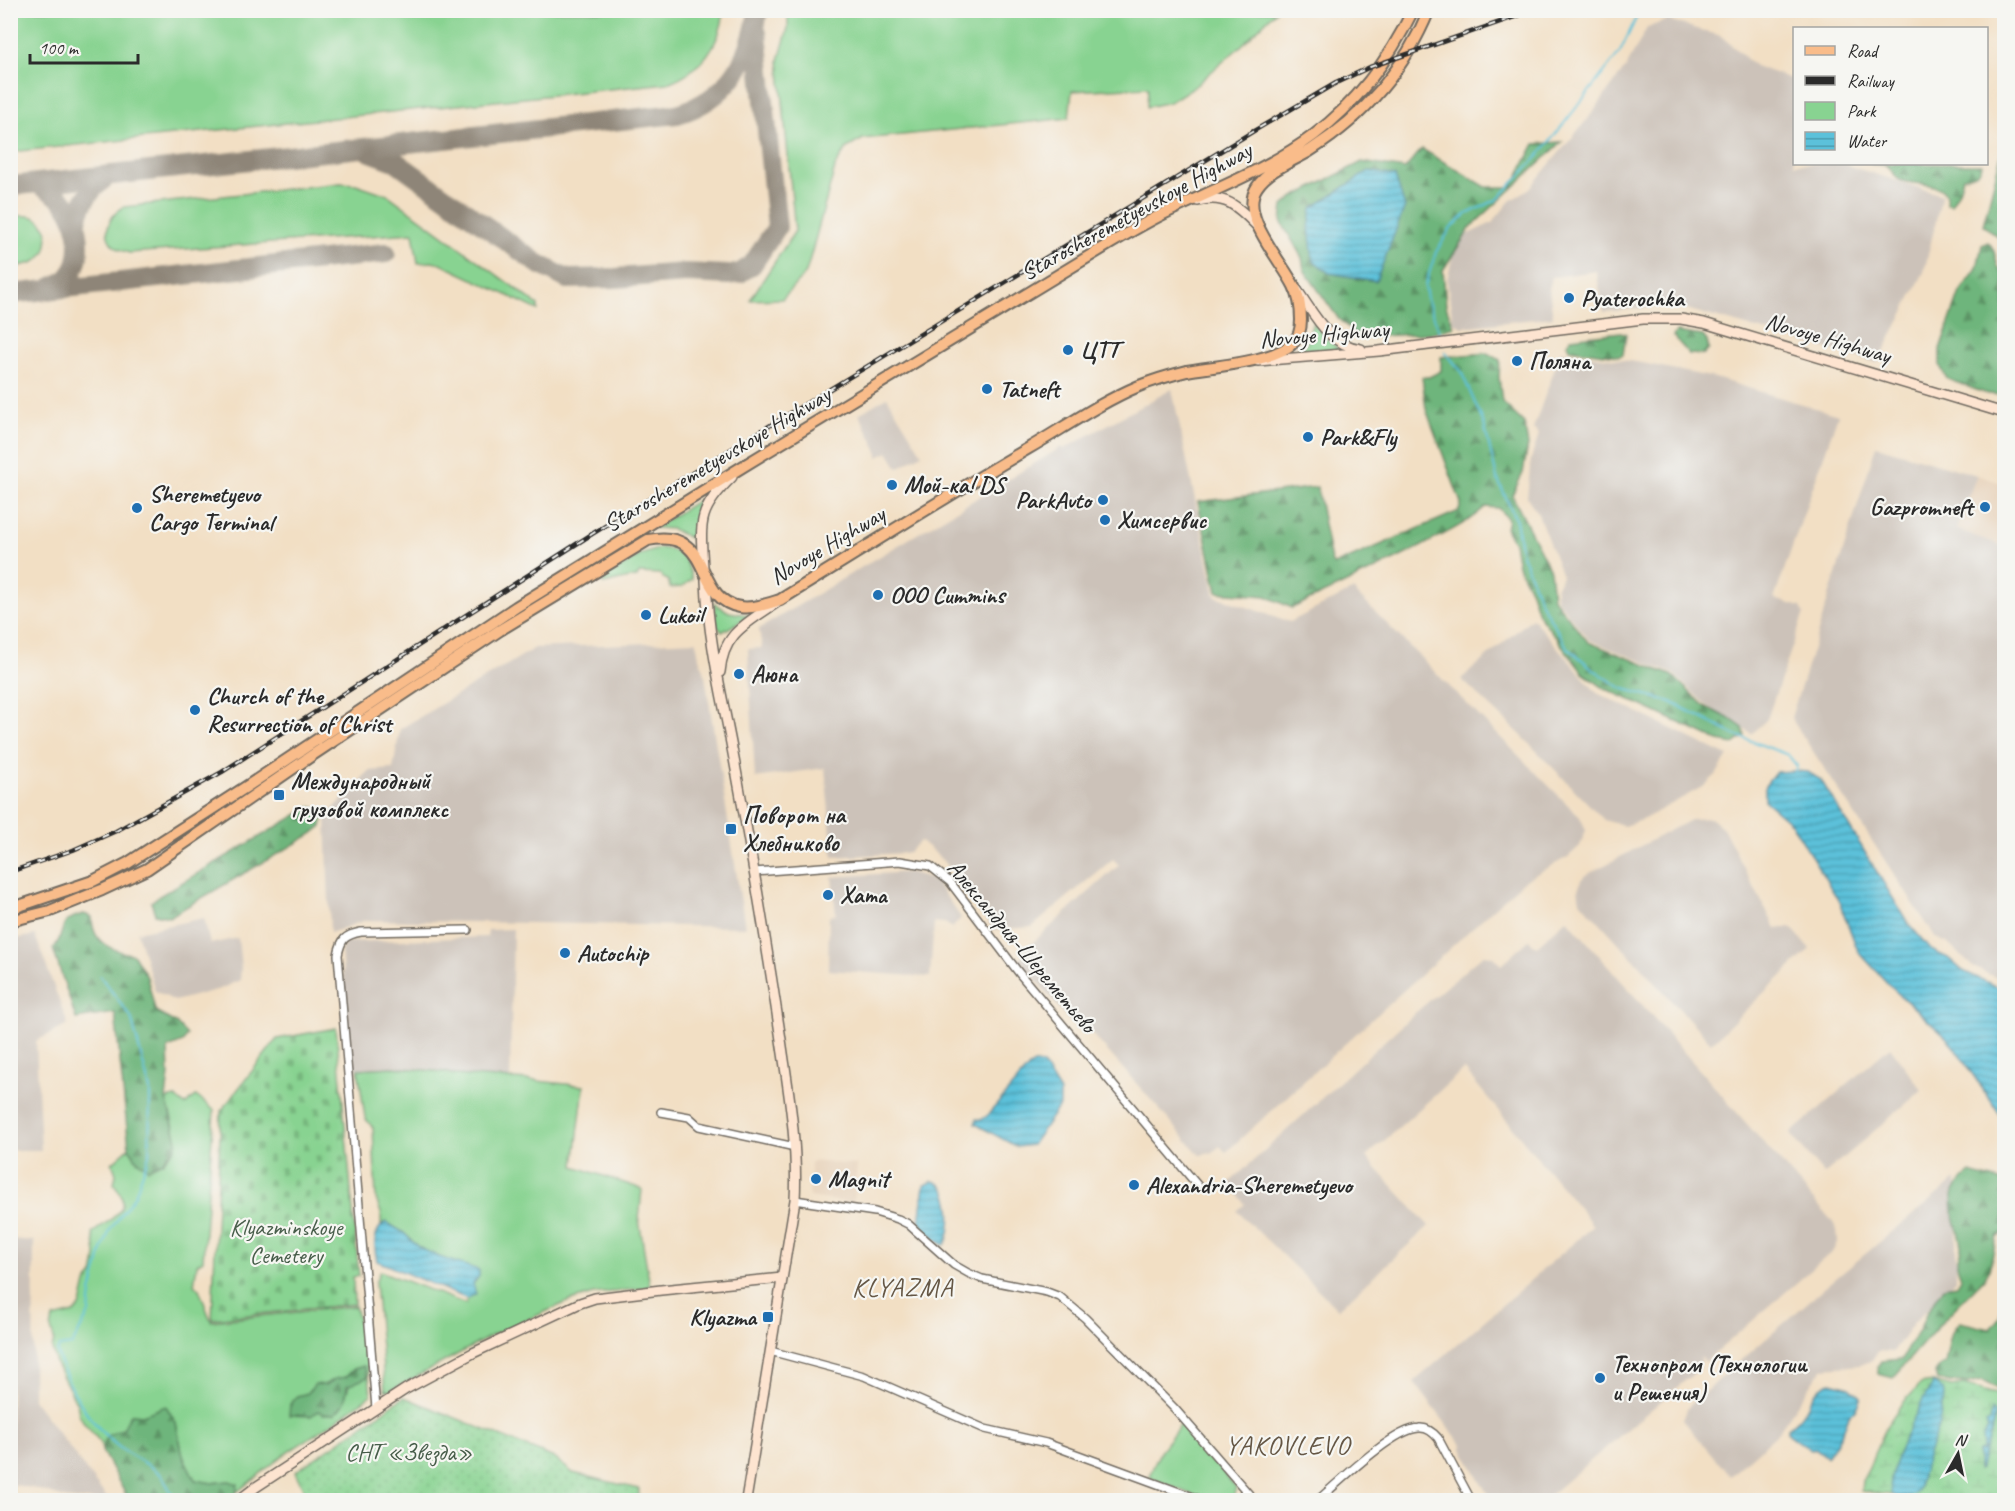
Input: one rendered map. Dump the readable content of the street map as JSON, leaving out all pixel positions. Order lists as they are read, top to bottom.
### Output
{
  "streets": {
    "main road": ["Starosheremetyevskoye Highway", "Novoye Highway"],
    "street": ["Александрия-Шереметьево"]
  },
  "districts": ["KLYAZMA", "YAKOVLEVO"],
  "parks": ["Klyazminskoye Cemetery", "СНТ «Звезда»"],
  "places": {
    "other": [
      "Pyaterochka",
      "ЦТТ",
      "Поляна",
      "Tatneft",
      "Park&Fly",
      "Мой-ка! DS",
      "ParkAvto",
      "Gazpromneft",
      "Sheremetyevo Cargo Terminal",
      "Химсервис",
      "OOO Cummins",
      "Lukoil",
      "Аюна",
      "Church of the Resurrection of Christ",
      "Хата",
      "Autochip",
      "Magnit",
      "Alexandria-Sheremetyevo",
      "Технопром (Технологии и Решения)"
    ],
    "transit": ["Международный грузовой комплекс", "Поворот на Хлебниково", "Klyazma"]
  },
  "legend": [
    "Road",
    "Railway",
    "Park",
    "Water"
  ],
  "scale_bar": "100 m",
  "north": "top"
}
